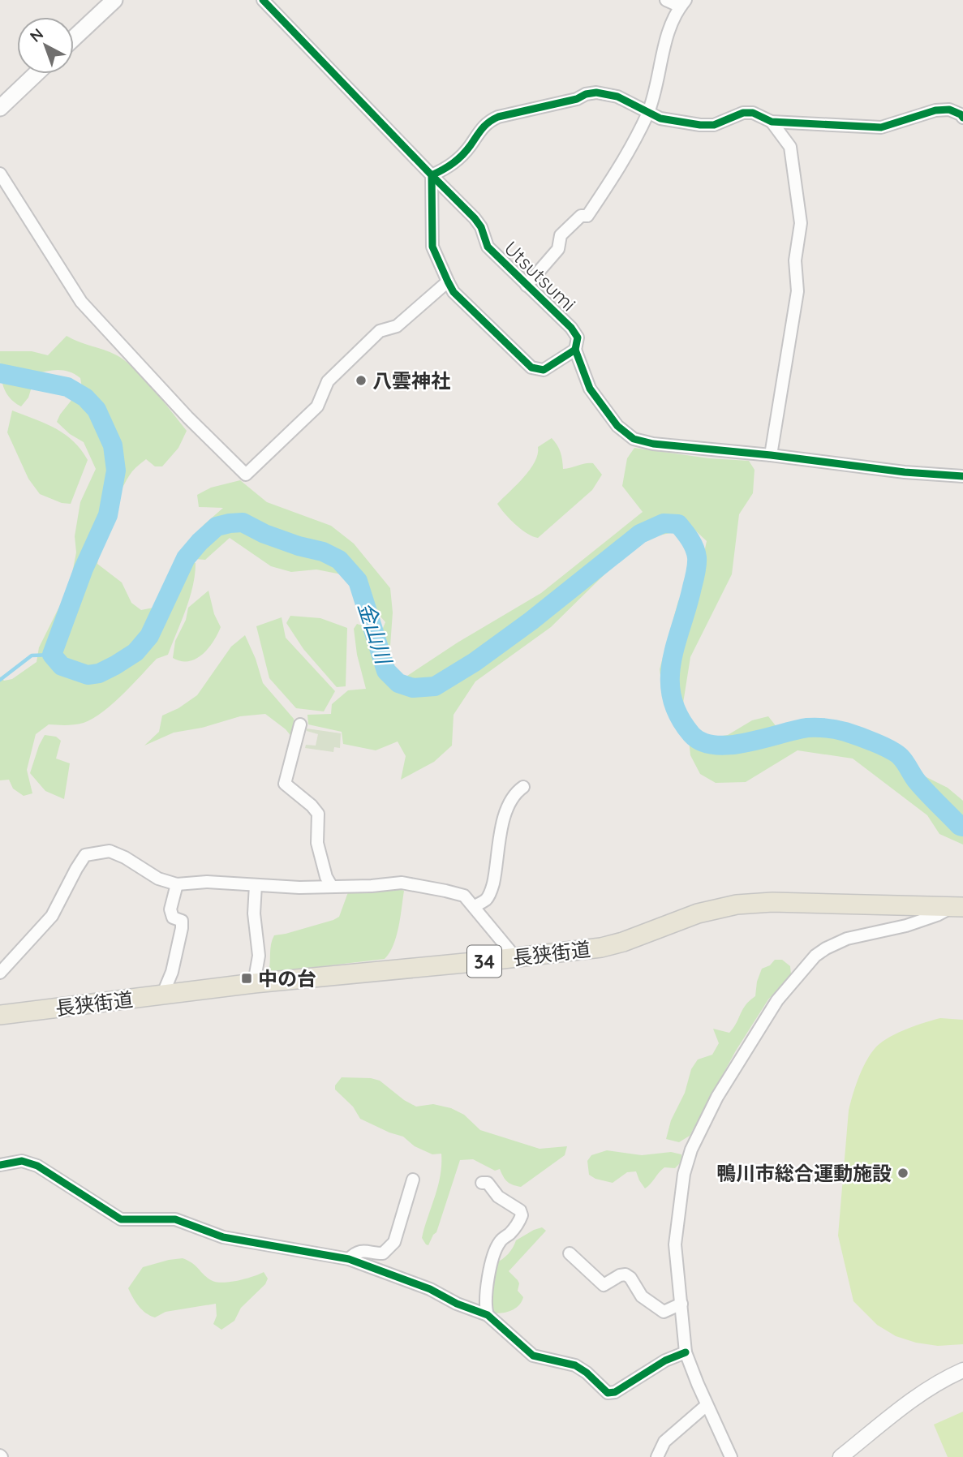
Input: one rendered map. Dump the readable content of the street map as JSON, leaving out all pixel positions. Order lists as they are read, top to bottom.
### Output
{
  "streets": {
    "main road": ["長狭街道", "34"],
    "street": ["Utsutsumi"]
  },
  "water": ["金山川"],
  "places": {
    "other": ["八雲神社", "鴨川市総合運動施設"],
    "transit": ["中の台"]
  },
  "north": "top left"
}
